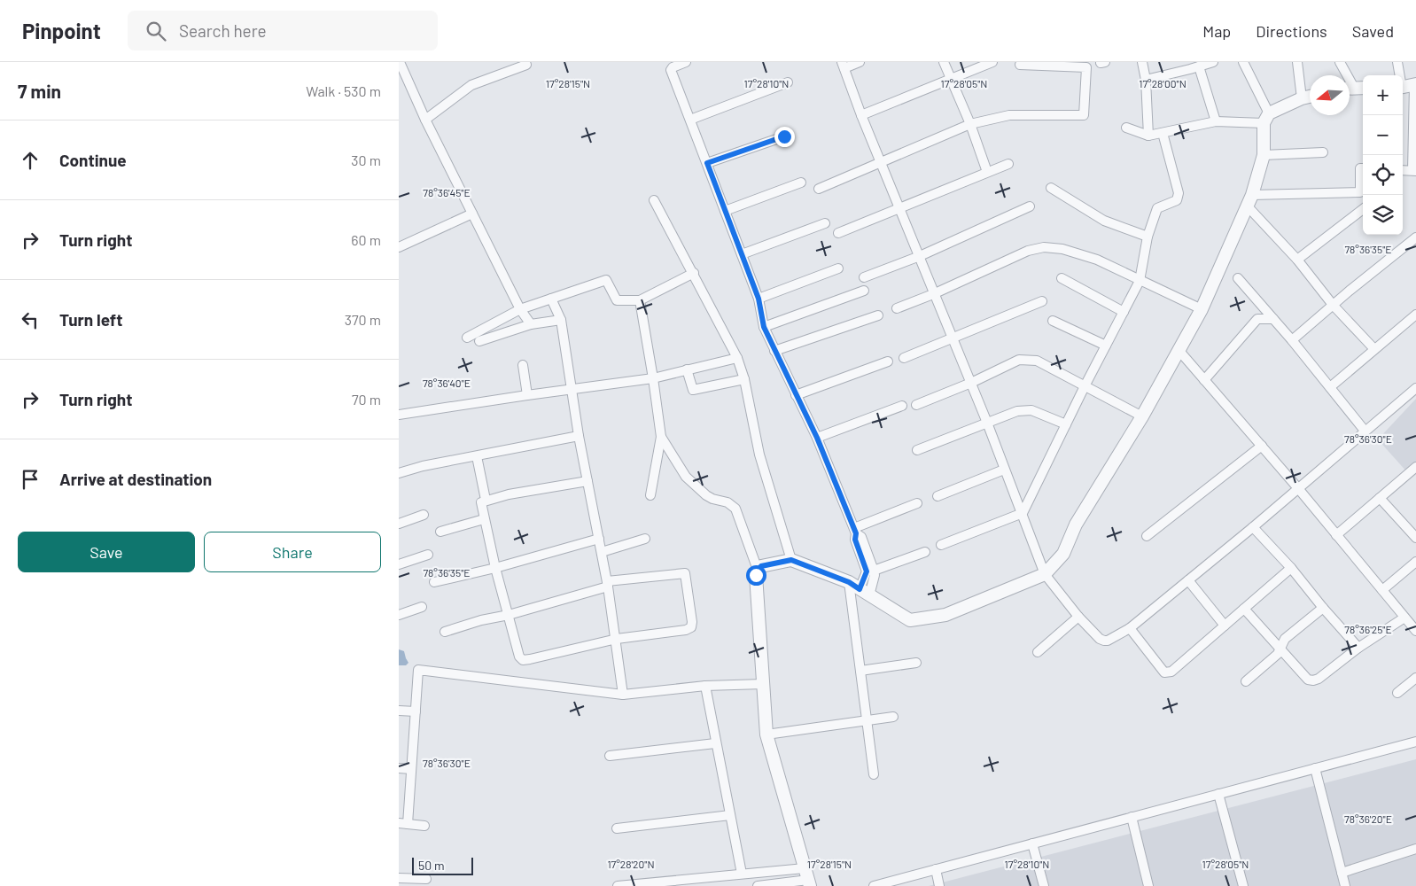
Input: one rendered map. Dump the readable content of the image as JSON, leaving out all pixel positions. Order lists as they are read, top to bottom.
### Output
{
  "scale_bar": "50 m",
  "north": "left",
  "page": {
    "header": "Pinpoint",
    "search": "Search here",
    "nav": ["Map", "Directions", "Saved"],
    "heading": ["7 min", "Walk · 530 m"],
    "map_buttons": ["+", "−"],
    "list": [
      ["Continue", "30 m"],
      ["Turn right", "60 m"],
      ["Turn left", "370 m"],
      ["Turn right", "70 m"],
      "Arrive at destination"
    ],
    "buttons": ["Save", "Share"],
    "scale": "50 m"
  },
  "coordinates": [
    "17°28'15\"N",
    "17°28'10\"N",
    "17°28'05\"N",
    "17°28'00\"N",
    "78°36'45\"E",
    "78°36'35\"E",
    "78°36'40\"E",
    "78°36'30\"E",
    "78°36'25\"E",
    "78°36'20\"E",
    "17°28'20\"N"
  ]
}
